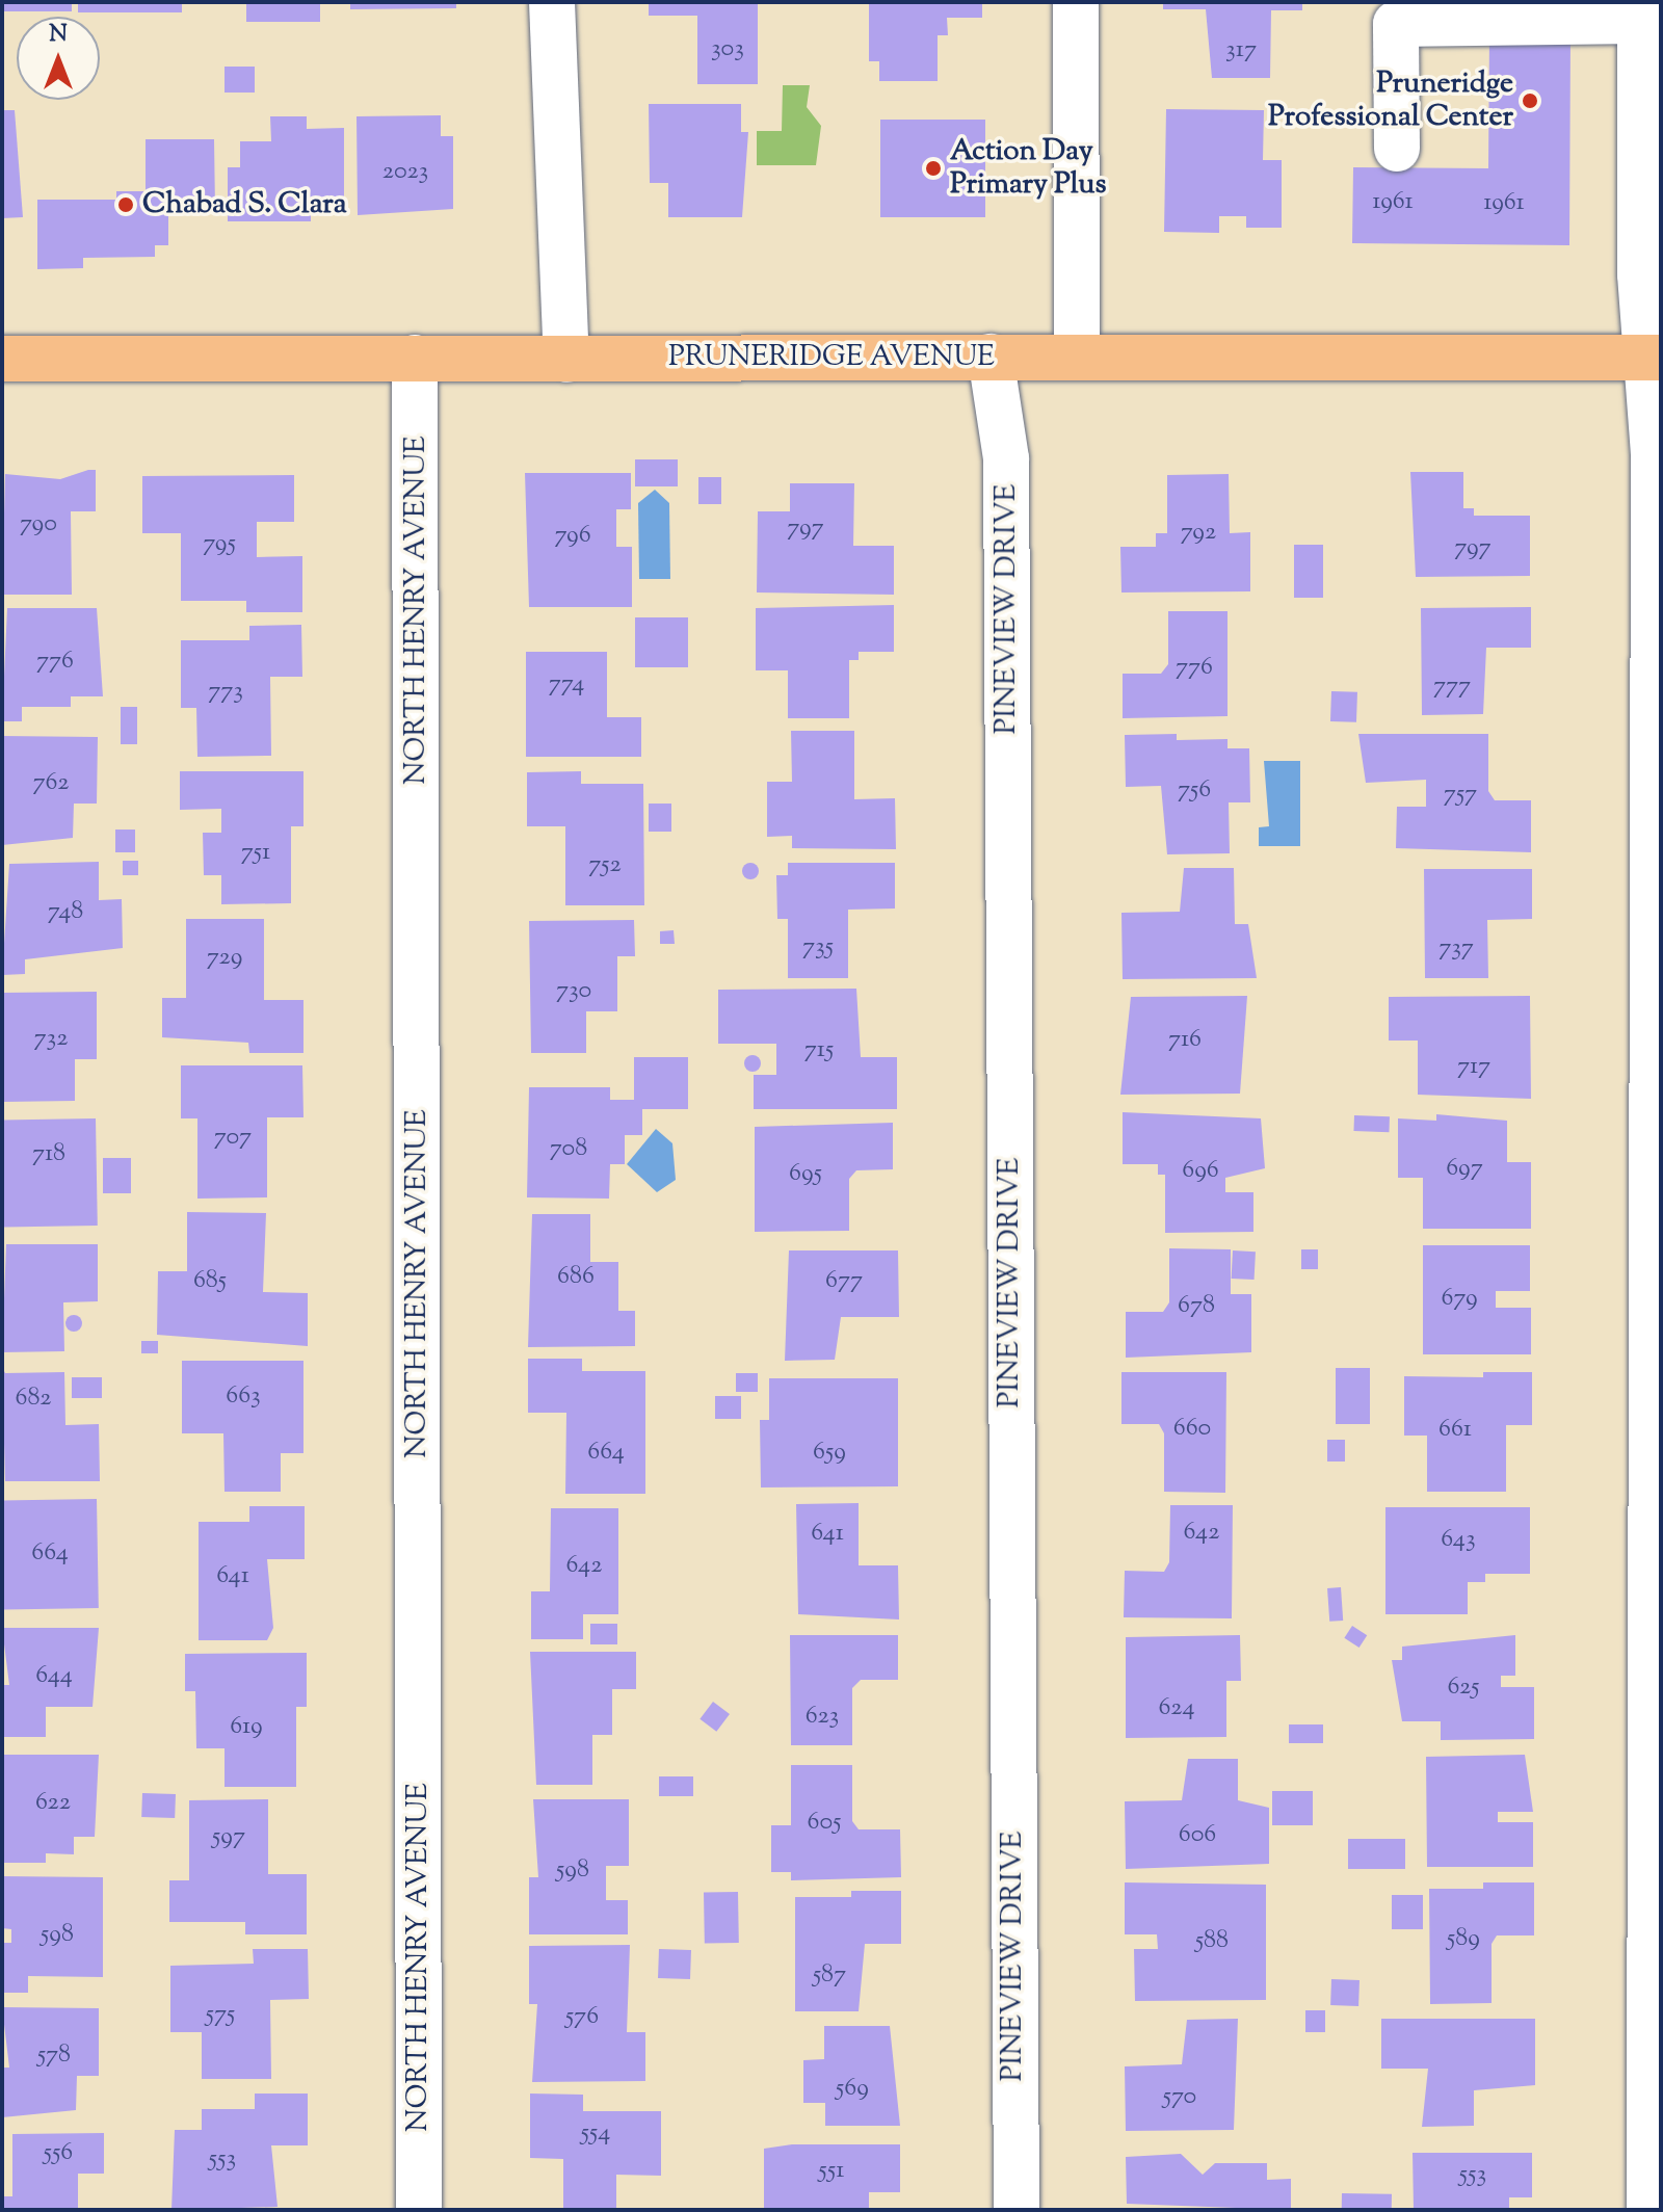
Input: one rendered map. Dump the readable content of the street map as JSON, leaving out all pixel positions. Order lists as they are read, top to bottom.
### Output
{
  "streets": {
    "main road": ["PRUNERIDGE AVENUE"],
    "street": ["PINEVIEW DRIVE", "NORTH HENRY AVENUE"]
  },
  "crossings": [
    ["PRUNERIDGE AVENUE", "PINEVIEW DRIVE"],
    ["PRUNERIDGE AVENUE", "NORTH HENRY AVENUE"]
  ],
  "places": ["Pruneridge Professional Center", "Action Day Primary Plus", "Chabad S. Clara"],
  "house_numbers": [
    "303",
    "317",
    "2023",
    "1961",
    "1961",
    "790",
    "797",
    "792",
    "796",
    "795",
    "797",
    "776",
    "776",
    "774",
    "777",
    "773",
    "762",
    "756",
    "757",
    "751",
    "752",
    "748",
    "735",
    "737",
    "729",
    "730",
    "732",
    "716",
    "715",
    "717",
    "707",
    "708",
    "718",
    "697",
    "696",
    "695",
    "686",
    "685",
    "677",
    "679",
    "678",
    "663",
    "682",
    "660",
    "661",
    "664",
    "659",
    "642",
    "641",
    "643",
    "664",
    "642",
    "641",
    "644",
    "625",
    "624",
    "623",
    "619",
    "622",
    "605",
    "606",
    "597",
    "598",
    "598",
    "589",
    "588",
    "587",
    "575",
    "576",
    "578",
    "569",
    "570",
    "554",
    "556",
    "553",
    "551",
    "553"
  ],
  "north": "top"
}
